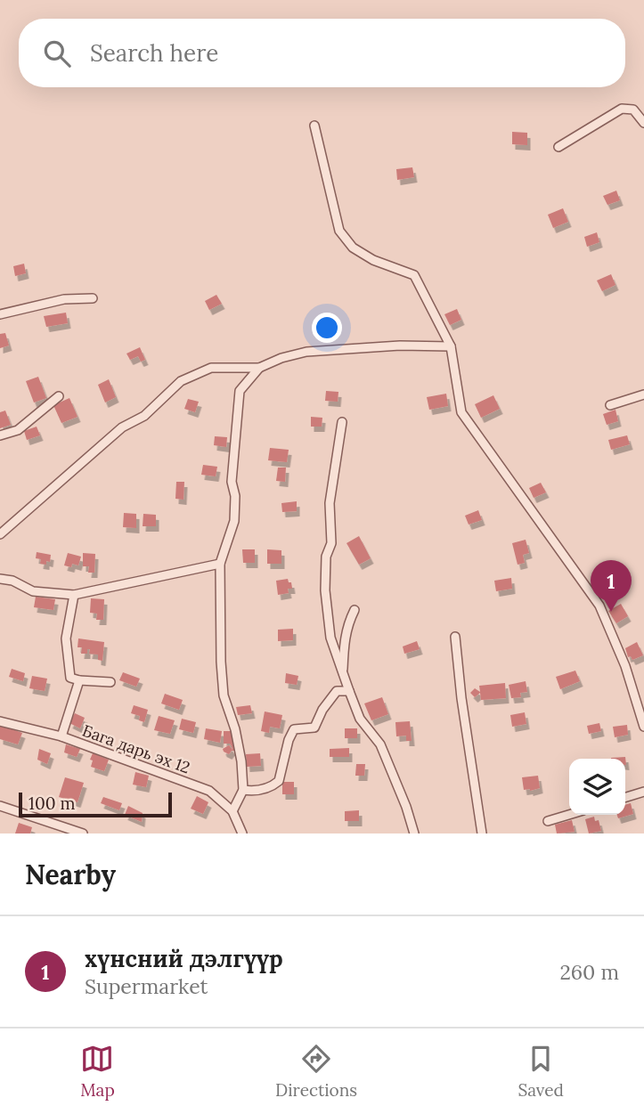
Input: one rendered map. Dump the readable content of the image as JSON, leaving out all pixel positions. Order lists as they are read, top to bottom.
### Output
{
  "streets": {
    "street": ["Бага дарь эх 12"]
  },
  "scale_bar": "100 m",
  "page": {
    "search": "Search here",
    "pins": "1",
    "scale": "100 m",
    "heading": "Nearby",
    "list": [
      {
        "mark": "1",
        "name": "хүнсний дэлгүүр",
        "note": "Supermarket",
        "value": "260 m"
      }
    ],
    "nav": ["Map", "Directions", "Saved"]
  }
}
